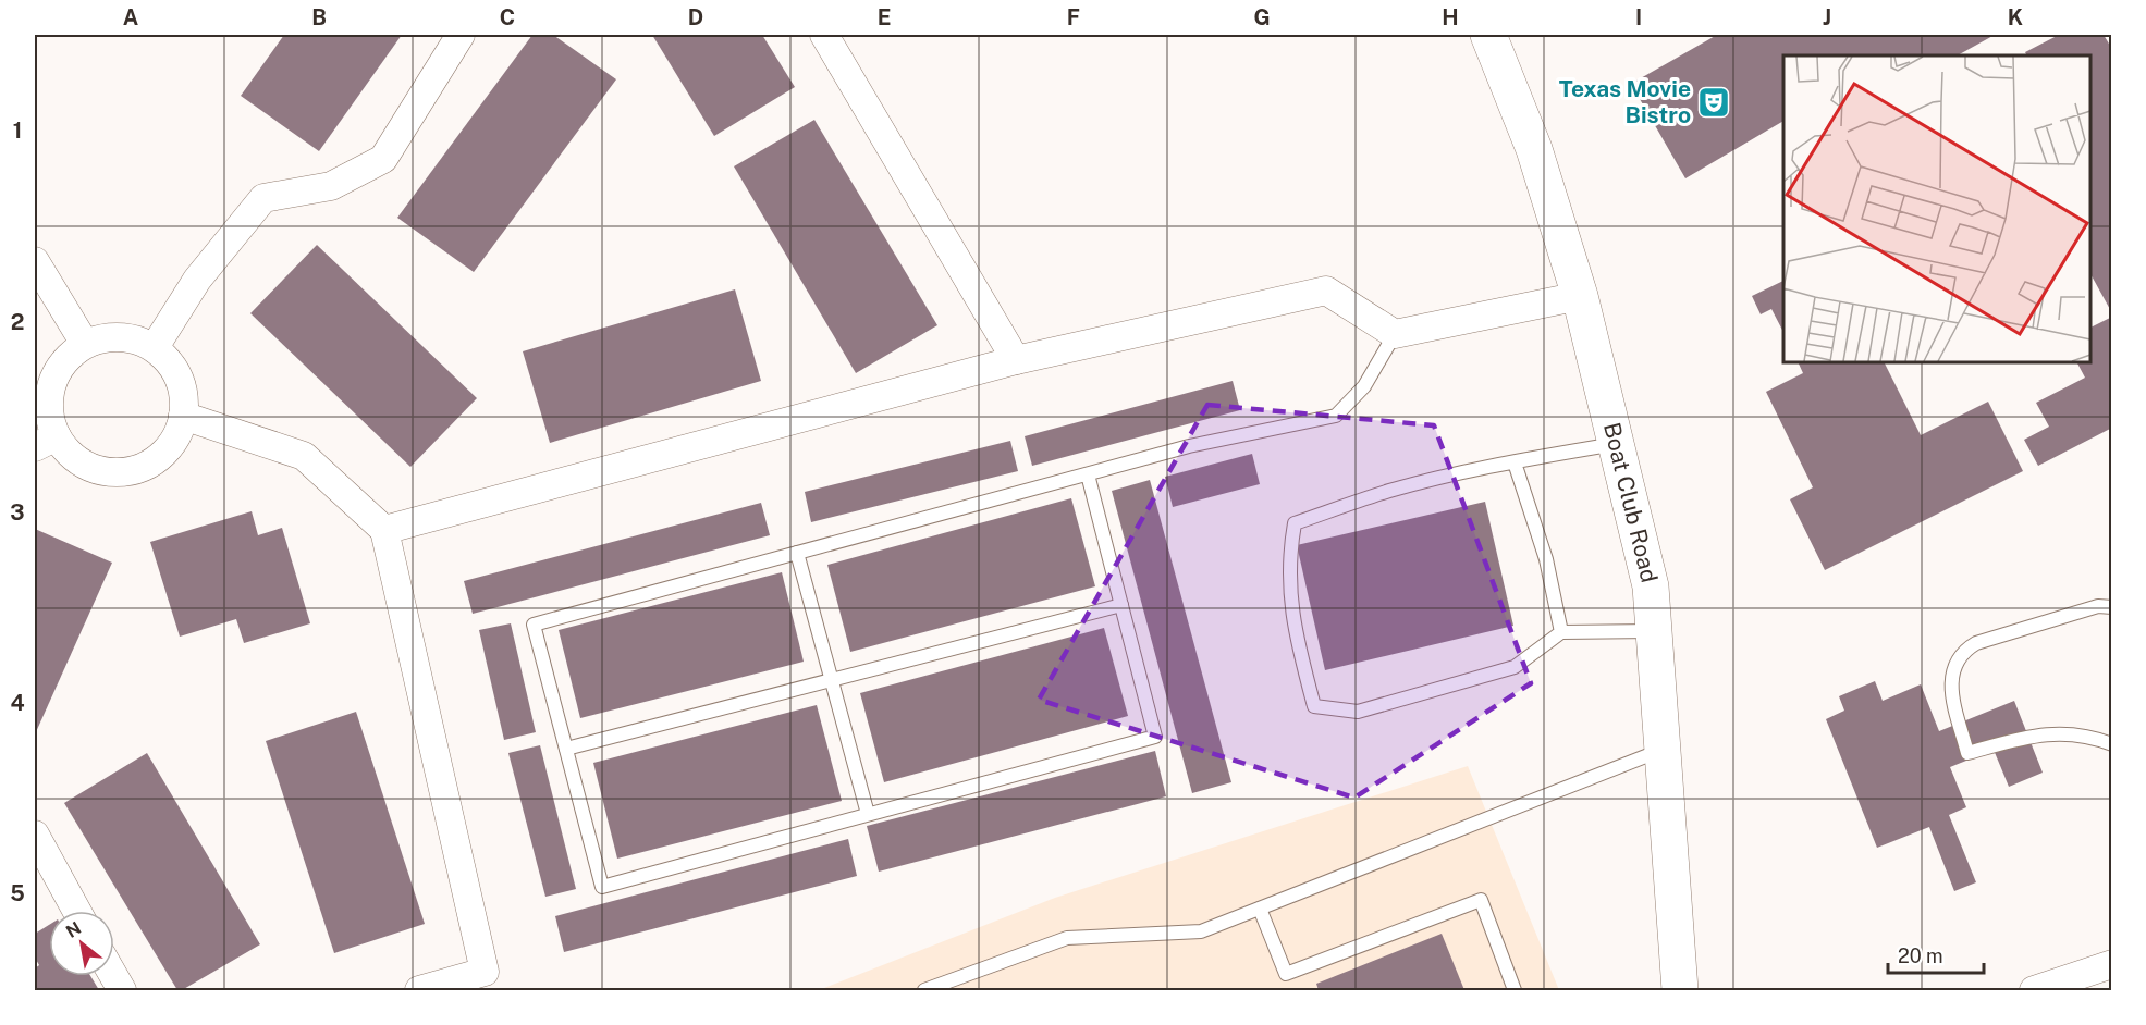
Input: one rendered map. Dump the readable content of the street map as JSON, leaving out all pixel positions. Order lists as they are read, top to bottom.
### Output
{
  "streets": {
    "main road": ["Boat Club Road"]
  },
  "places": {
    "theatre": ["Texas Movie Bistro"]
  },
  "scale_bar": "20 m",
  "north": "top left",
  "grid": {
    "columns": [
      "A",
      "B",
      "C",
      "D",
      "E",
      "F",
      "G",
      "H",
      "I",
      "J",
      "K"
    ],
    "rows": [
      "1",
      "2",
      "3",
      "4",
      "5"
    ]
  }
}
